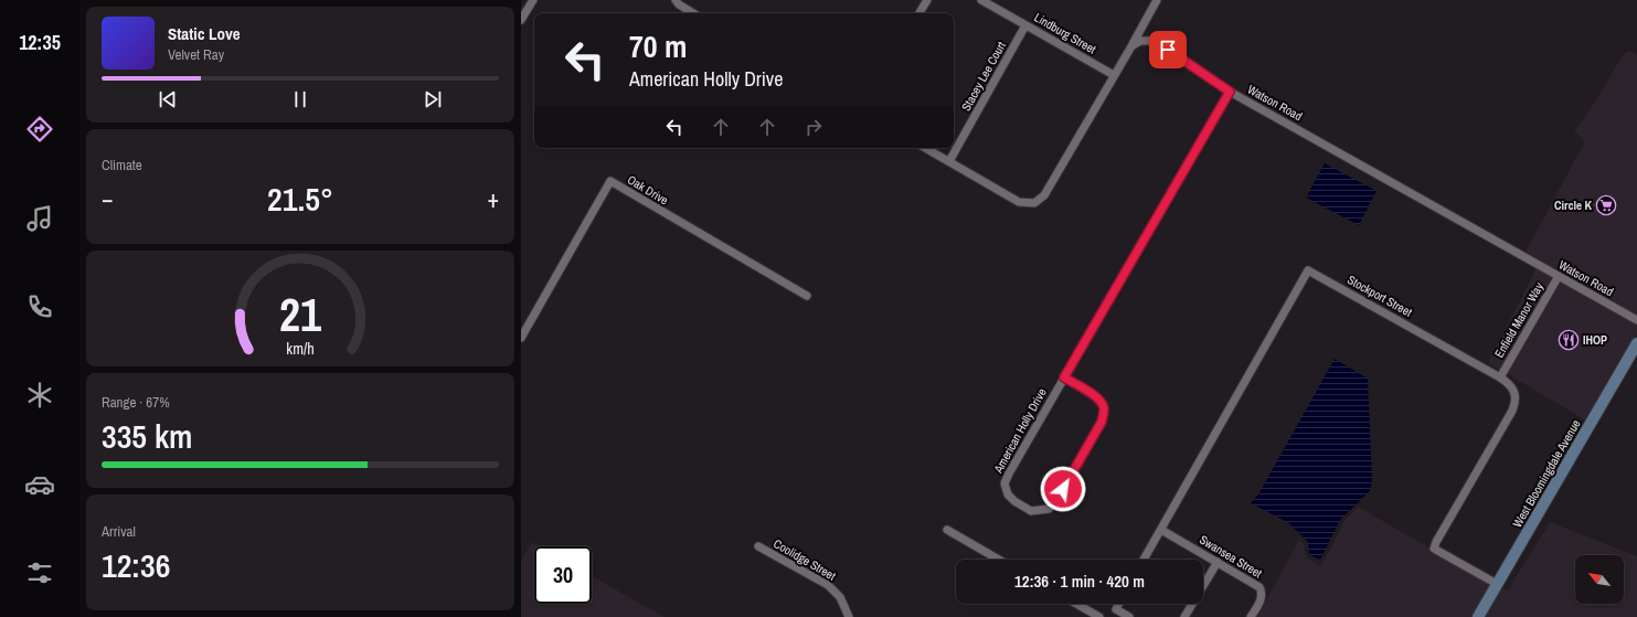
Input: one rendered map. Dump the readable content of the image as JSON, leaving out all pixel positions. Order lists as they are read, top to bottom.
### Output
{
  "streets": {
    "main road": ["West Bloomingdale Avenue"],
    "street": [
      "Lindburg Street",
      "Stacey Lee Court",
      "Watson Road",
      "Oak Drive",
      "Stockport Street",
      "Enfield Manor Way",
      "American Holly Drive",
      "Swansea Street",
      "Coolidge Street"
    ]
  },
  "crossings": [
    ["Lindburg Street", "Stacey Lee Court"],
    ["Watson Road", "Enfield Manor Way"],
    ["Watson Road", "American Holly Drive"],
    ["Stockport Street", "Enfield Manor Way"],
    ["Stockport Street", "West Bloomingdale Avenue"],
    ["Stockport Street", "Swansea Street"]
  ],
  "places": {
    "supermarket": ["Circle K"],
    "restaurant": ["IHOP"]
  },
  "north": "top left",
  "page": {
    "tabs": "12:35",
    "turn": ["70 m", "American Holly Drive"],
    "song": ["Static Love", "Velvet Ray"],
    "tile": [
      "Climate",
      ["Range · 67%", "335 km"],
      ["Arrival", "12:36"]
    ],
    "heat": ["−", "21.5°", "+"],
    "limit": "30",
    "trip": "12:36 · 1 min · 420 m",
    "gauge": ["21", "km/h"]
  }
}
